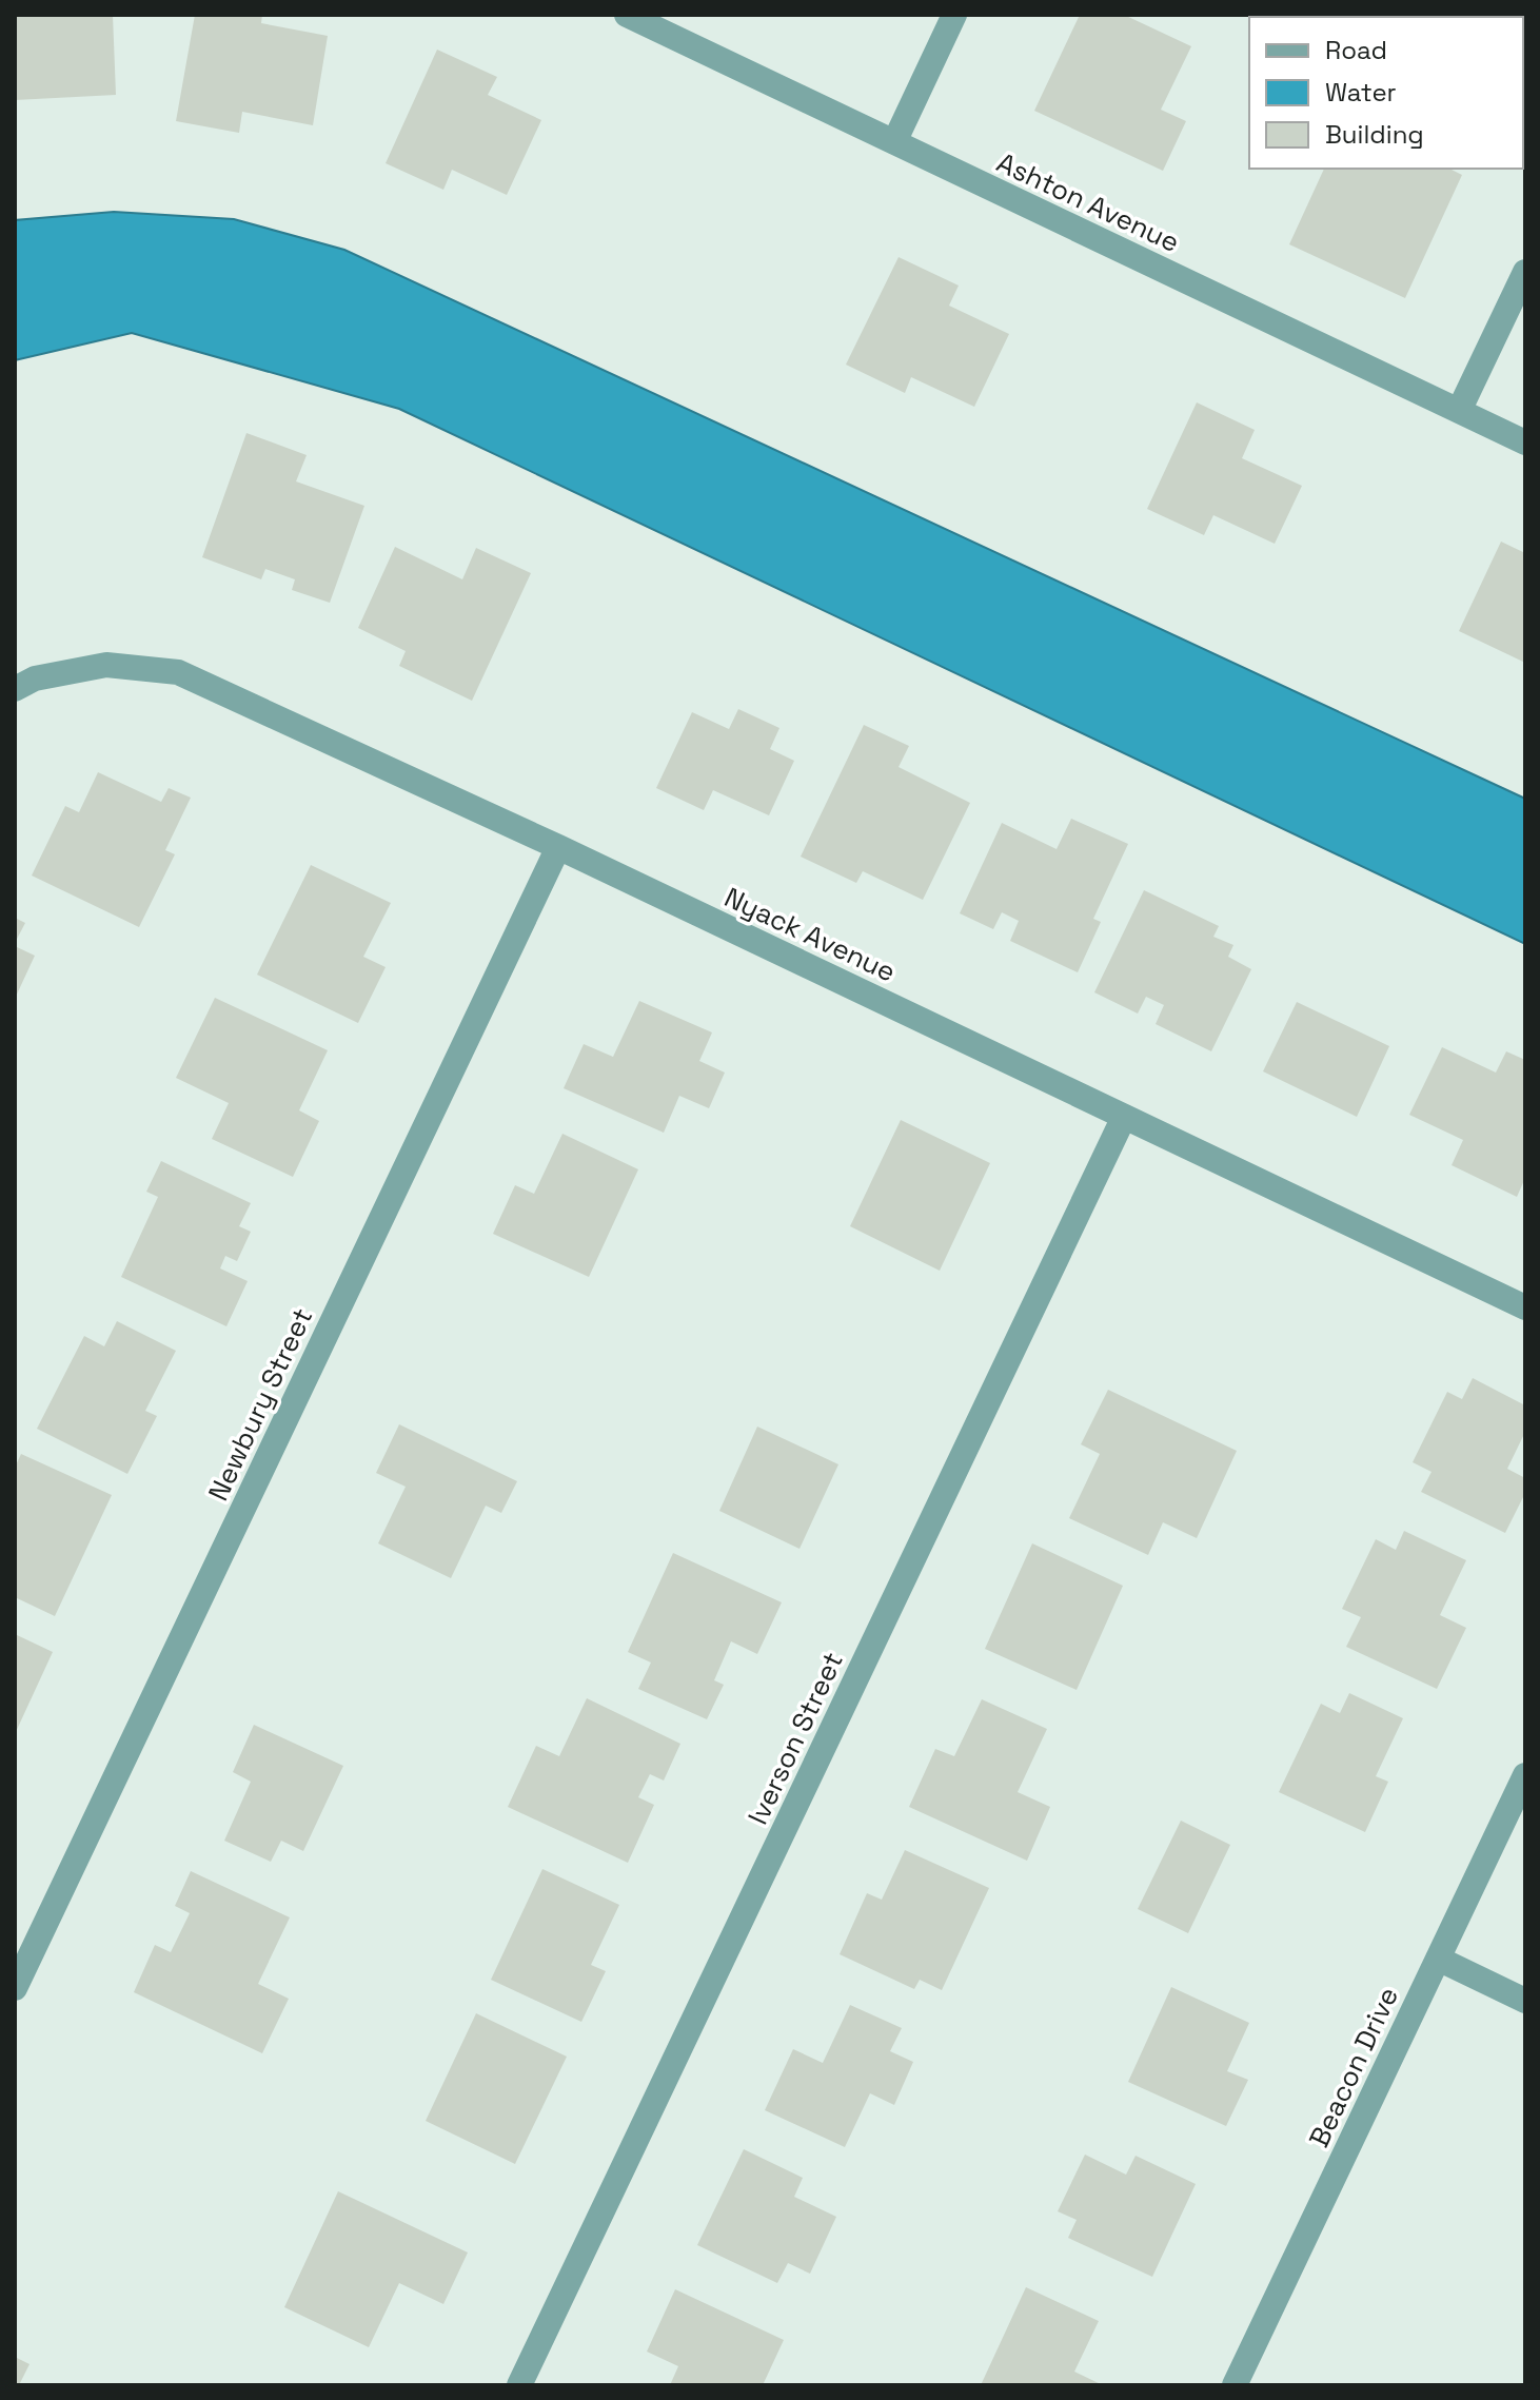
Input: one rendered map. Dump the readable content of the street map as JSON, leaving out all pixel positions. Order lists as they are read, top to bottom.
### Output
{
  "streets": {
    "street": [
      "Ashton Avenue",
      "Nyack Avenue",
      "Newbury Street",
      "Iverson Street",
      "Beacon Drive"
    ]
  },
  "crossings": [
    ["Nyack Avenue", "Newbury Street"],
    ["Nyack Avenue", "Iverson Street"]
  ],
  "legend": ["Road", "Water", "Building"]
}
